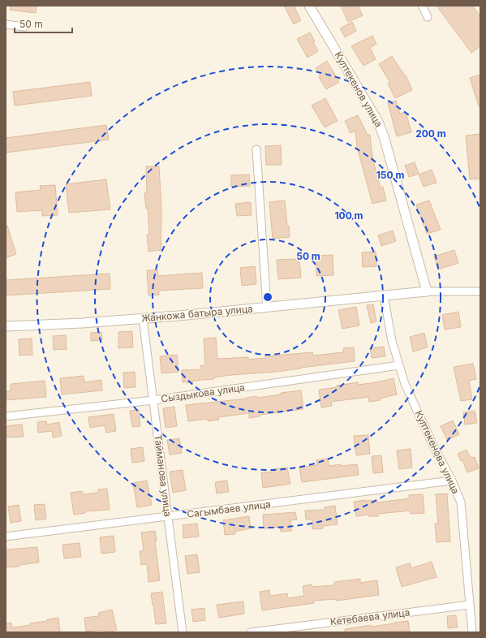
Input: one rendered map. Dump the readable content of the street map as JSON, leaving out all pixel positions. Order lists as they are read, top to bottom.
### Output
{
  "streets": {
    "street": [
      "Култекенов улица",
      "Жанкожа батыра улица",
      "Сыздыкова улица",
      "Култекенова улица",
      "Тайманова улица",
      "Сагымбаев улица",
      "Кетебаева улица"
    ]
  },
  "crossings": [
    ["Култекенов улица", "Жанкожа батыра улица"],
    ["Жанкожа батыра улица", "Култекенова улица"],
    ["Жанкожа батыра улица", "Тайманова улица"],
    ["Сыздыкова улица", "Култекенова улица"],
    ["Сыздыкова улица", "Тайманова улица"],
    ["Култекенова улица", "Сагымбаев улица"],
    ["Култекенова улица", "Кетебаева улица"],
    ["Тайманова улица", "Сагымбаев улица"]
  ],
  "scale_bar": "50 m",
  "rings": [
    "200 m",
    "150 m",
    "100 m",
    "50 m"
  ]
}
